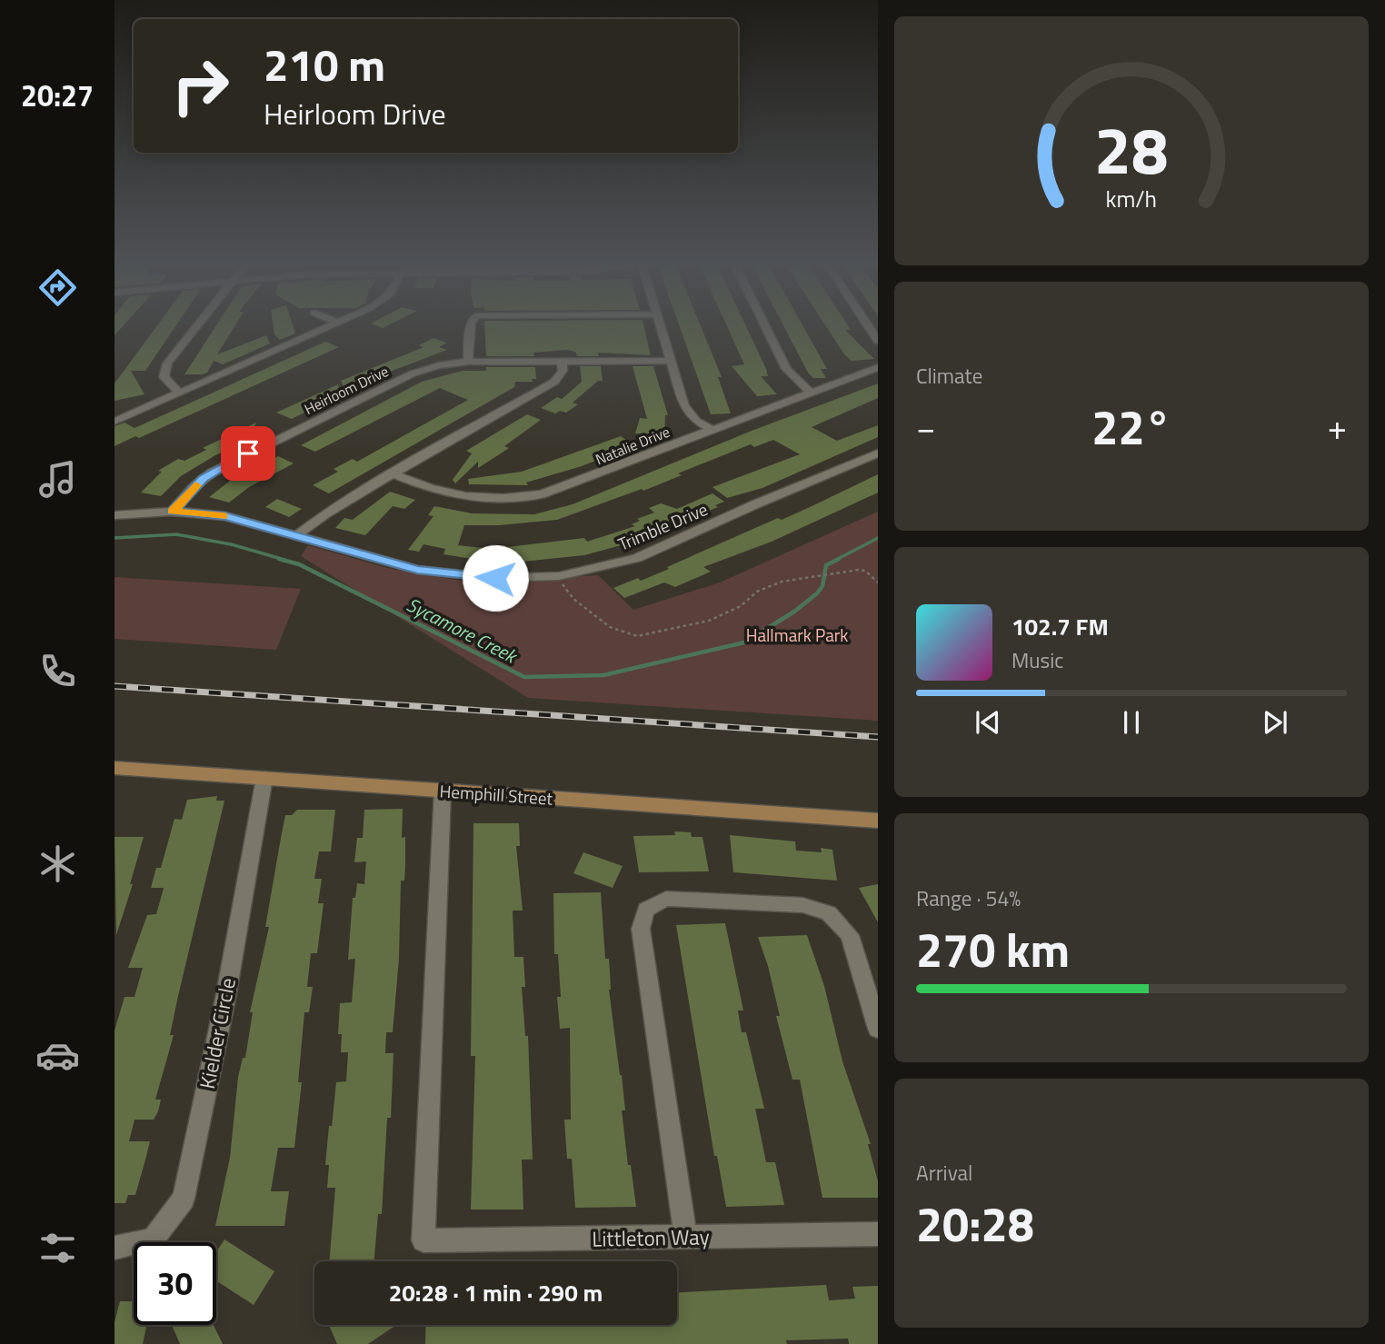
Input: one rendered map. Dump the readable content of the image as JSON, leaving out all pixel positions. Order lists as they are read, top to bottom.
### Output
{
  "streets": {
    "street": [
      "Heirloom Drive",
      "Natalie Drive",
      "Trimble Drive",
      "Hemphill Street",
      "Kielder Circle",
      "Littleton Way"
    ]
  },
  "crossings": [
    ["Heirloom Drive", "Trimble Drive"],
    ["Hemphill Street", "Kielder Circle"],
    ["Hemphill Street", "Littleton Way"]
  ],
  "water": ["Sycamore Creek"],
  "parks": ["Hallmark Park"],
  "page": {
    "tabs": "20:27",
    "turn": ["210 m", "Heirloom Drive"],
    "tile": [
      "Climate",
      ["Range · 54%", "270 km"],
      ["Arrival", "20:28"]
    ],
    "heat": ["−", "22°", "+"],
    "song": ["102.7 FM", "Music"],
    "limit": "30",
    "trip": "20:28 · 1 min · 290 m",
    "gauge": ["28", "km/h"]
  }
}
